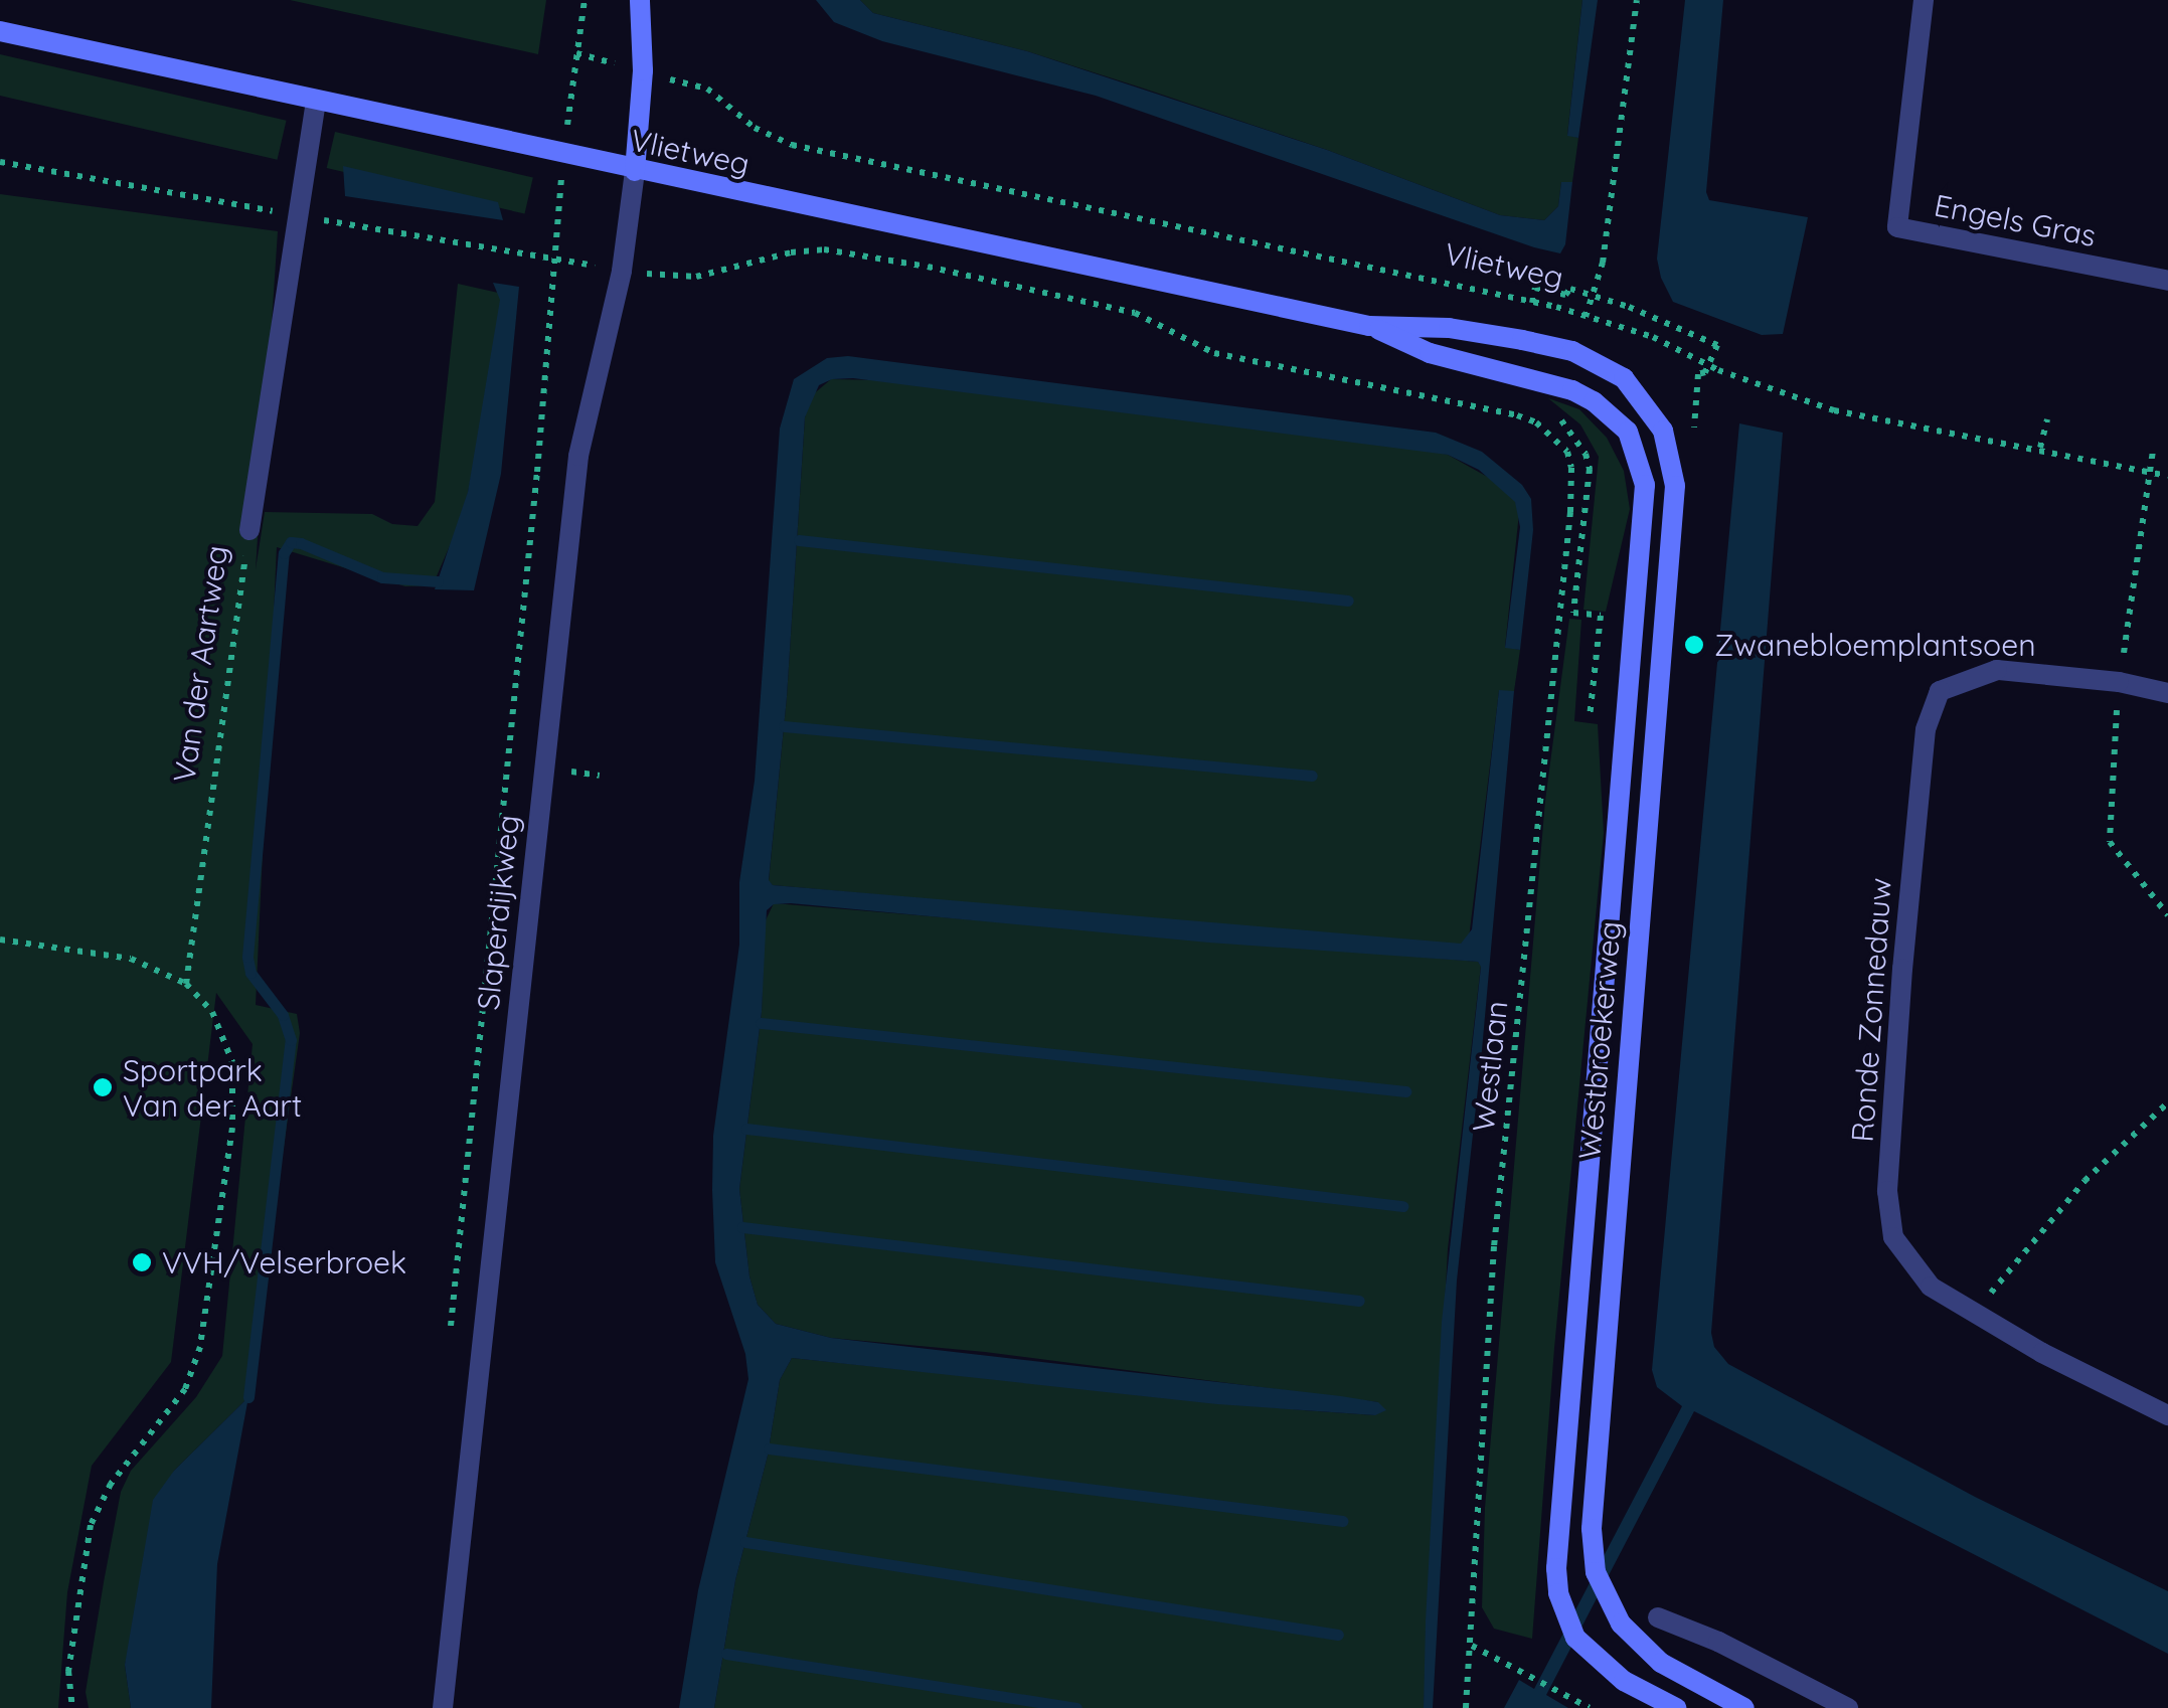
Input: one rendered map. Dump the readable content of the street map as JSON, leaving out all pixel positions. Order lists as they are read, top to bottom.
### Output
{
  "streets": {
    "main road": ["Vlietweg", "Slaperdijkweg", "Westbroekerweg"],
    "street": ["Engels Gras", "Van der Aartweg", "Ronde Zonnedauw"],
    "path": ["Westlaan"]
  },
  "crossings": [
    ["Vlietweg", "Van der Aartweg"],
    ["Vlietweg", "Slaperdijkweg"],
    ["Vlietweg", "Westbroekerweg"],
    ["Slaperdijkweg", "Westlaan"]
  ],
  "places": ["Zwanebloemplantsoen", "Sportpark Van der Aart", "VVH/Velserbroek"]
}
